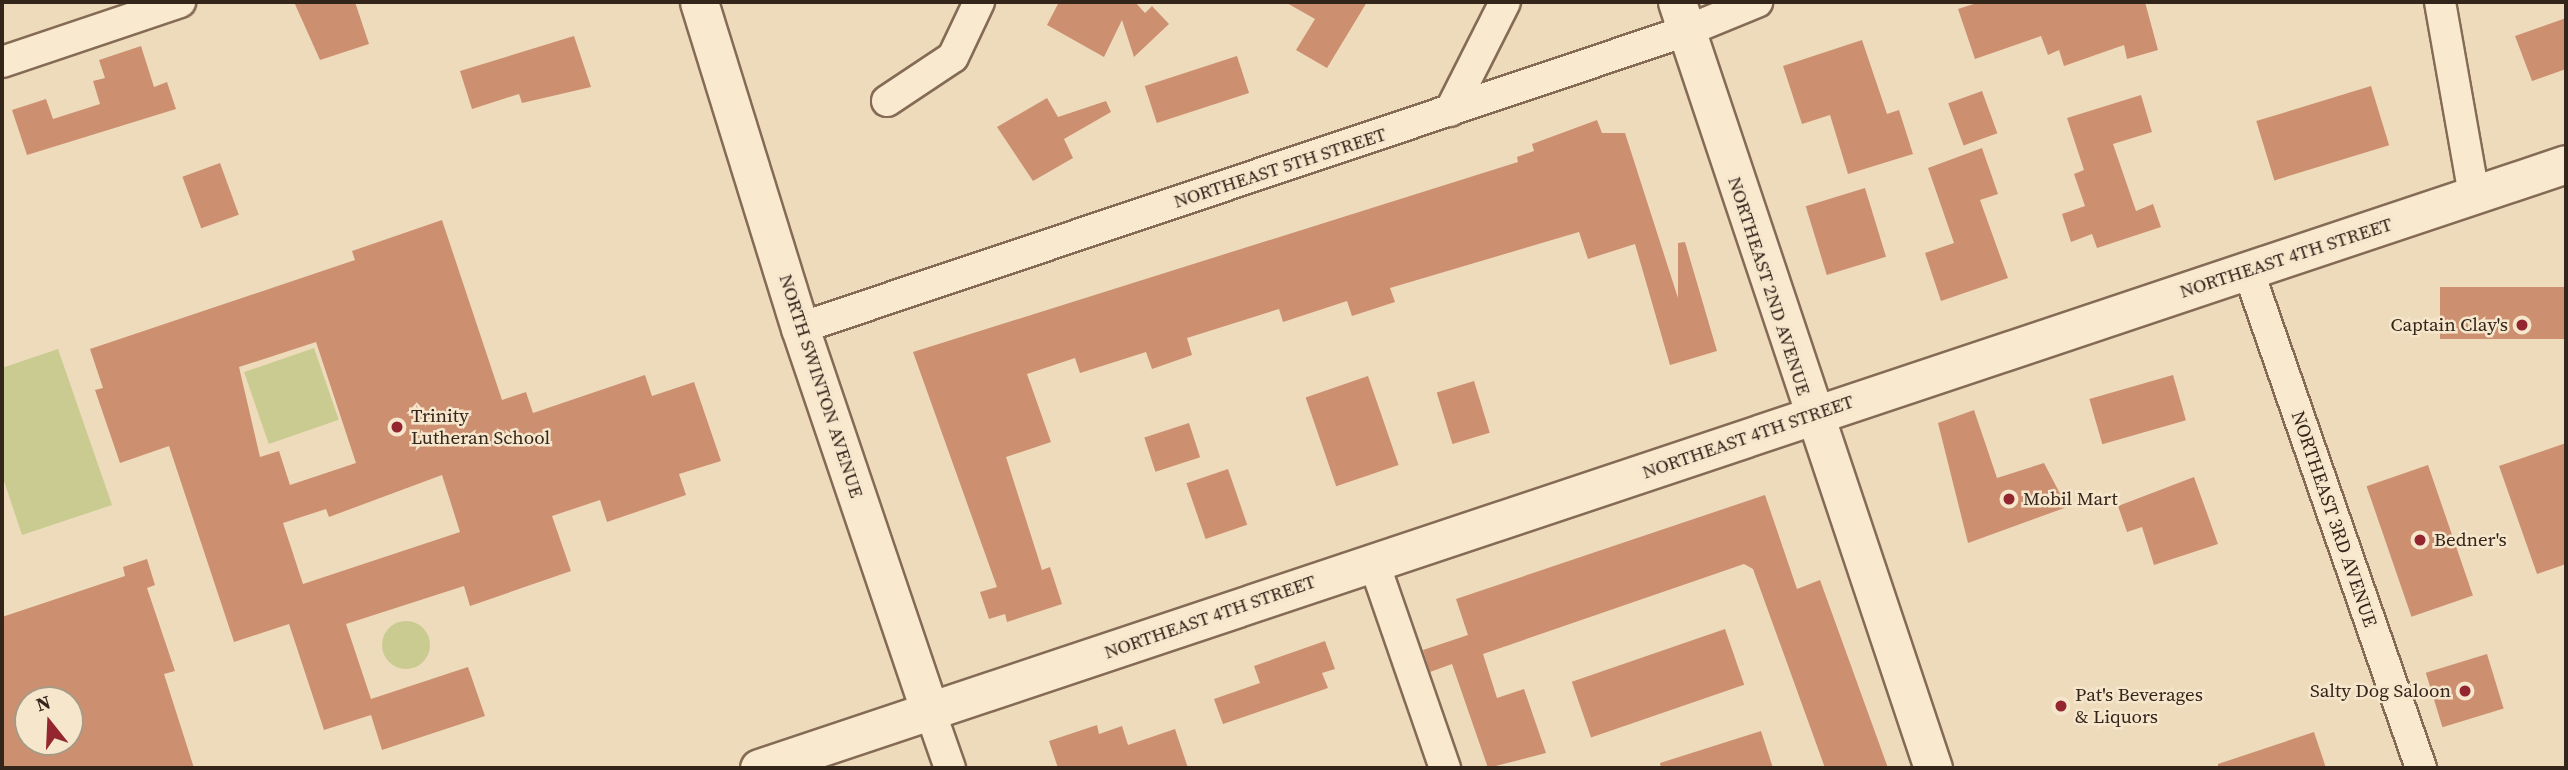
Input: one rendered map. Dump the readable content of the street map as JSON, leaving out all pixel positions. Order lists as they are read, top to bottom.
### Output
{
  "streets": {
    "street": [
      "NORTHEAST 5TH STREET",
      "NORTHEAST 4TH STREET",
      "NORTHEAST 2ND AVENUE",
      "NORTH SWINTON AVENUE",
      "NORTHEAST 3RD AVENUE"
    ]
  },
  "crossings": [
    ["NORTHEAST 5TH STREET", "NORTHEAST 2ND AVENUE"],
    ["NORTHEAST 5TH STREET", "NORTH SWINTON AVENUE"],
    ["NORTHEAST 4TH STREET", "NORTHEAST 2ND AVENUE"],
    ["NORTHEAST 4TH STREET", "NORTH SWINTON AVENUE"],
    ["NORTHEAST 4TH STREET", "NORTHEAST 3RD AVENUE"]
  ],
  "places": [
    "Captain Clay's",
    "Trinity Lutheran School",
    "Mobil Mart",
    "Bedner's",
    "Salty Dog Saloon",
    "Pat's Beverages & Liquors"
  ],
  "north": "top"
}
